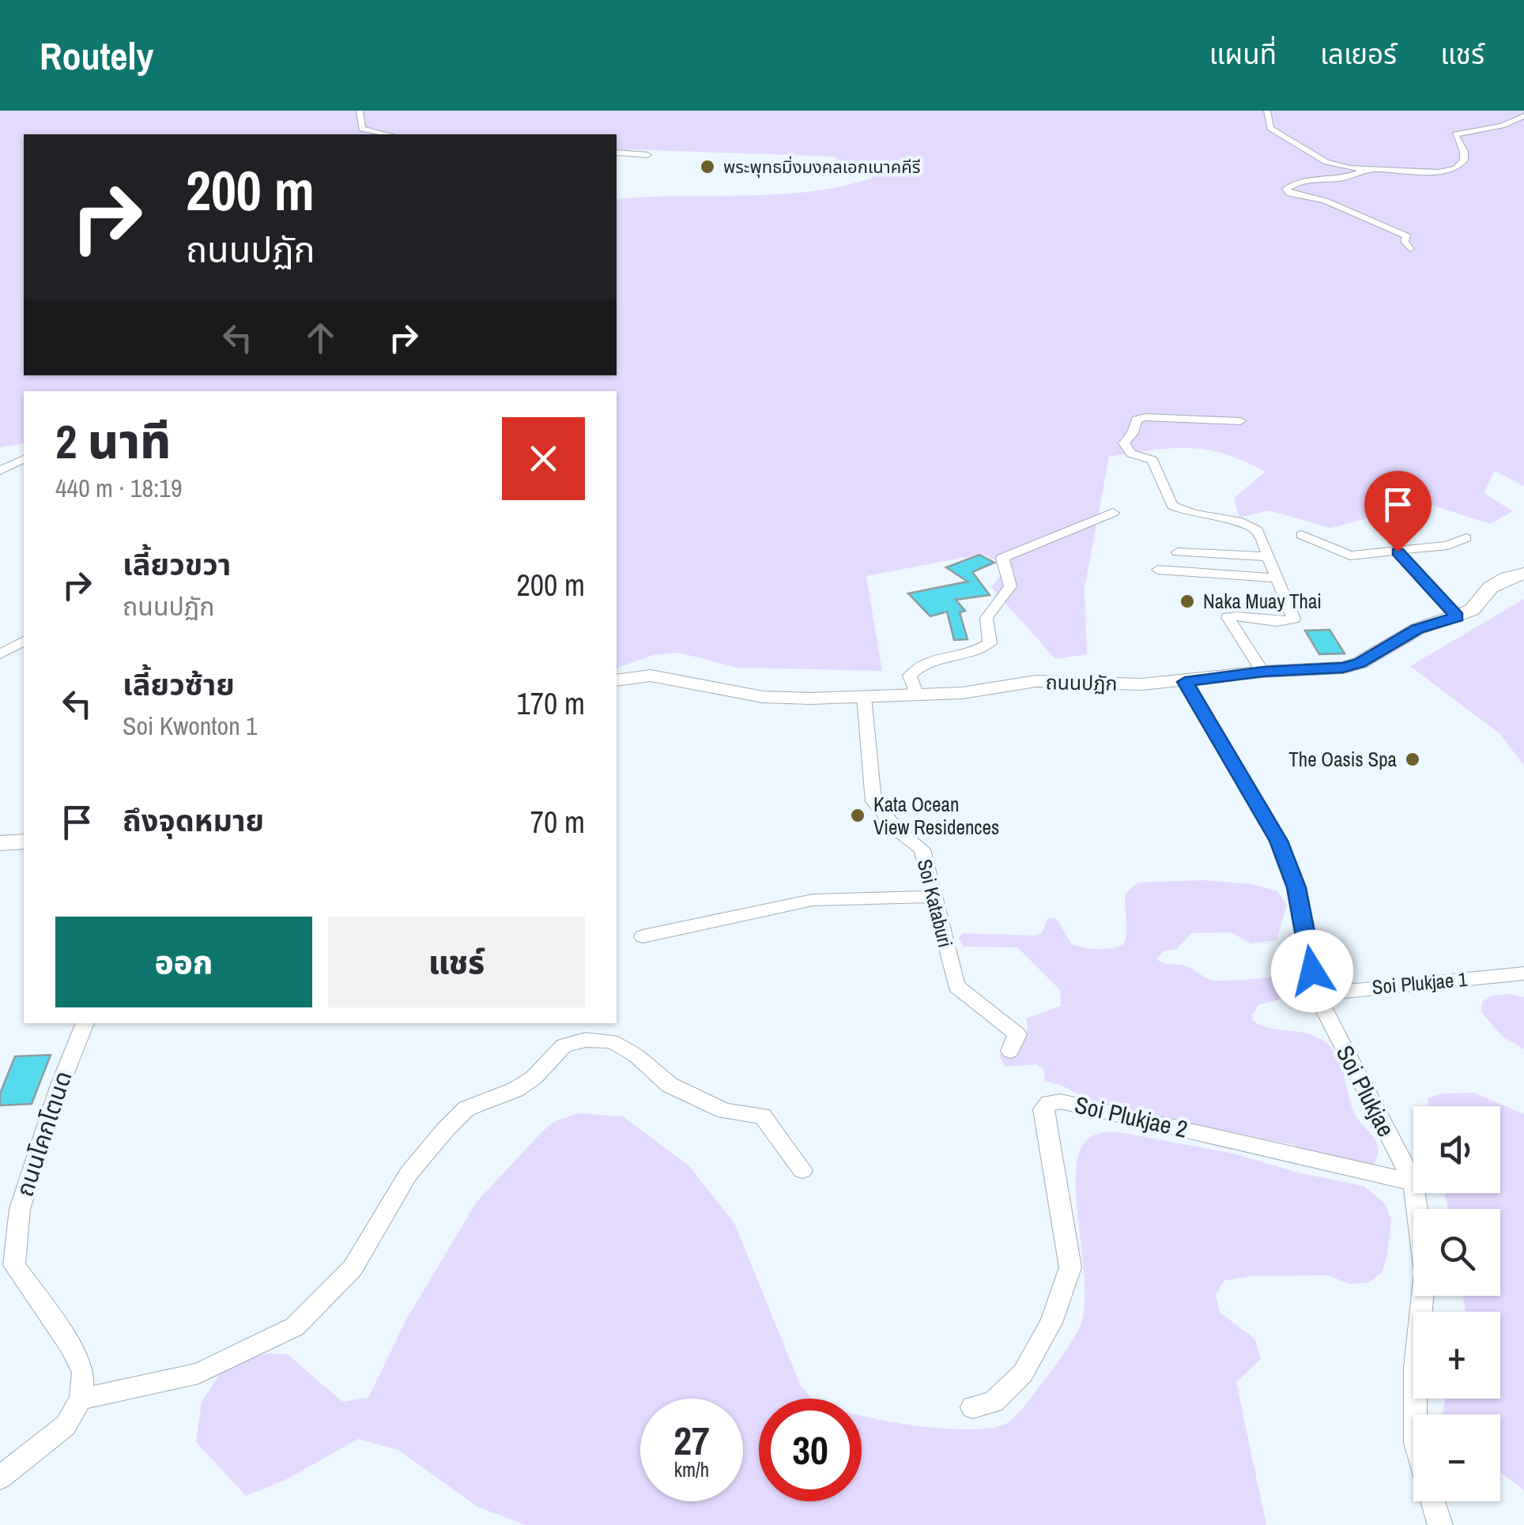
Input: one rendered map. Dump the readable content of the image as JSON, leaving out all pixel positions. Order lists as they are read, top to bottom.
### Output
{
  "streets": {
    "main road": ["ถนนปฏัก"],
    "street": [
      "Soi Kataburi",
      "Soi Plukjae 1",
      "Soi Plukjae",
      "Soi Plukjae 2",
      "ถนนโคกโตนด"
    ]
  },
  "crossings": [
    ["ถนนปฏัก", "Soi Kataburi"],
    ["ถนนปฏัก", "Soi Plukjae"],
    ["Soi Plukjae 1", "Soi Plukjae"],
    ["Soi Plukjae", "Soi Plukjae 2"]
  ],
  "places": [
    "พระพุทธมิ่งมงคลเอกเนาคคีรี",
    "Naka Muay Thai",
    "The Oasis Spa",
    "Kata Ocean View Residences"
  ],
  "page": {
    "header": "Routely",
    "nav": ["แผนที่", "เลเยอร์", "แชร์"],
    "turn": ["200 m", "ถนนปฏัก"],
    "heading": ["2 นาที", "440 m · 18:19"],
    "list": [
      {
        "name": "เลี้ยวขวา",
        "note": "ถนนปฏัก",
        "value": "200 m"
      },
      {
        "name": "เลี้ยวซ้าย",
        "note": "Soi Kwonton 1",
        "value": "170 m"
      },
      {
        "name": "ถึงจุดหมาย",
        "value": "70 m"
      }
    ],
    "buttons": ["ออก", "แชร์"],
    "map_buttons": ["+", "−"],
    "speed": "27 km/h",
    "limit": "30"
  }
}
